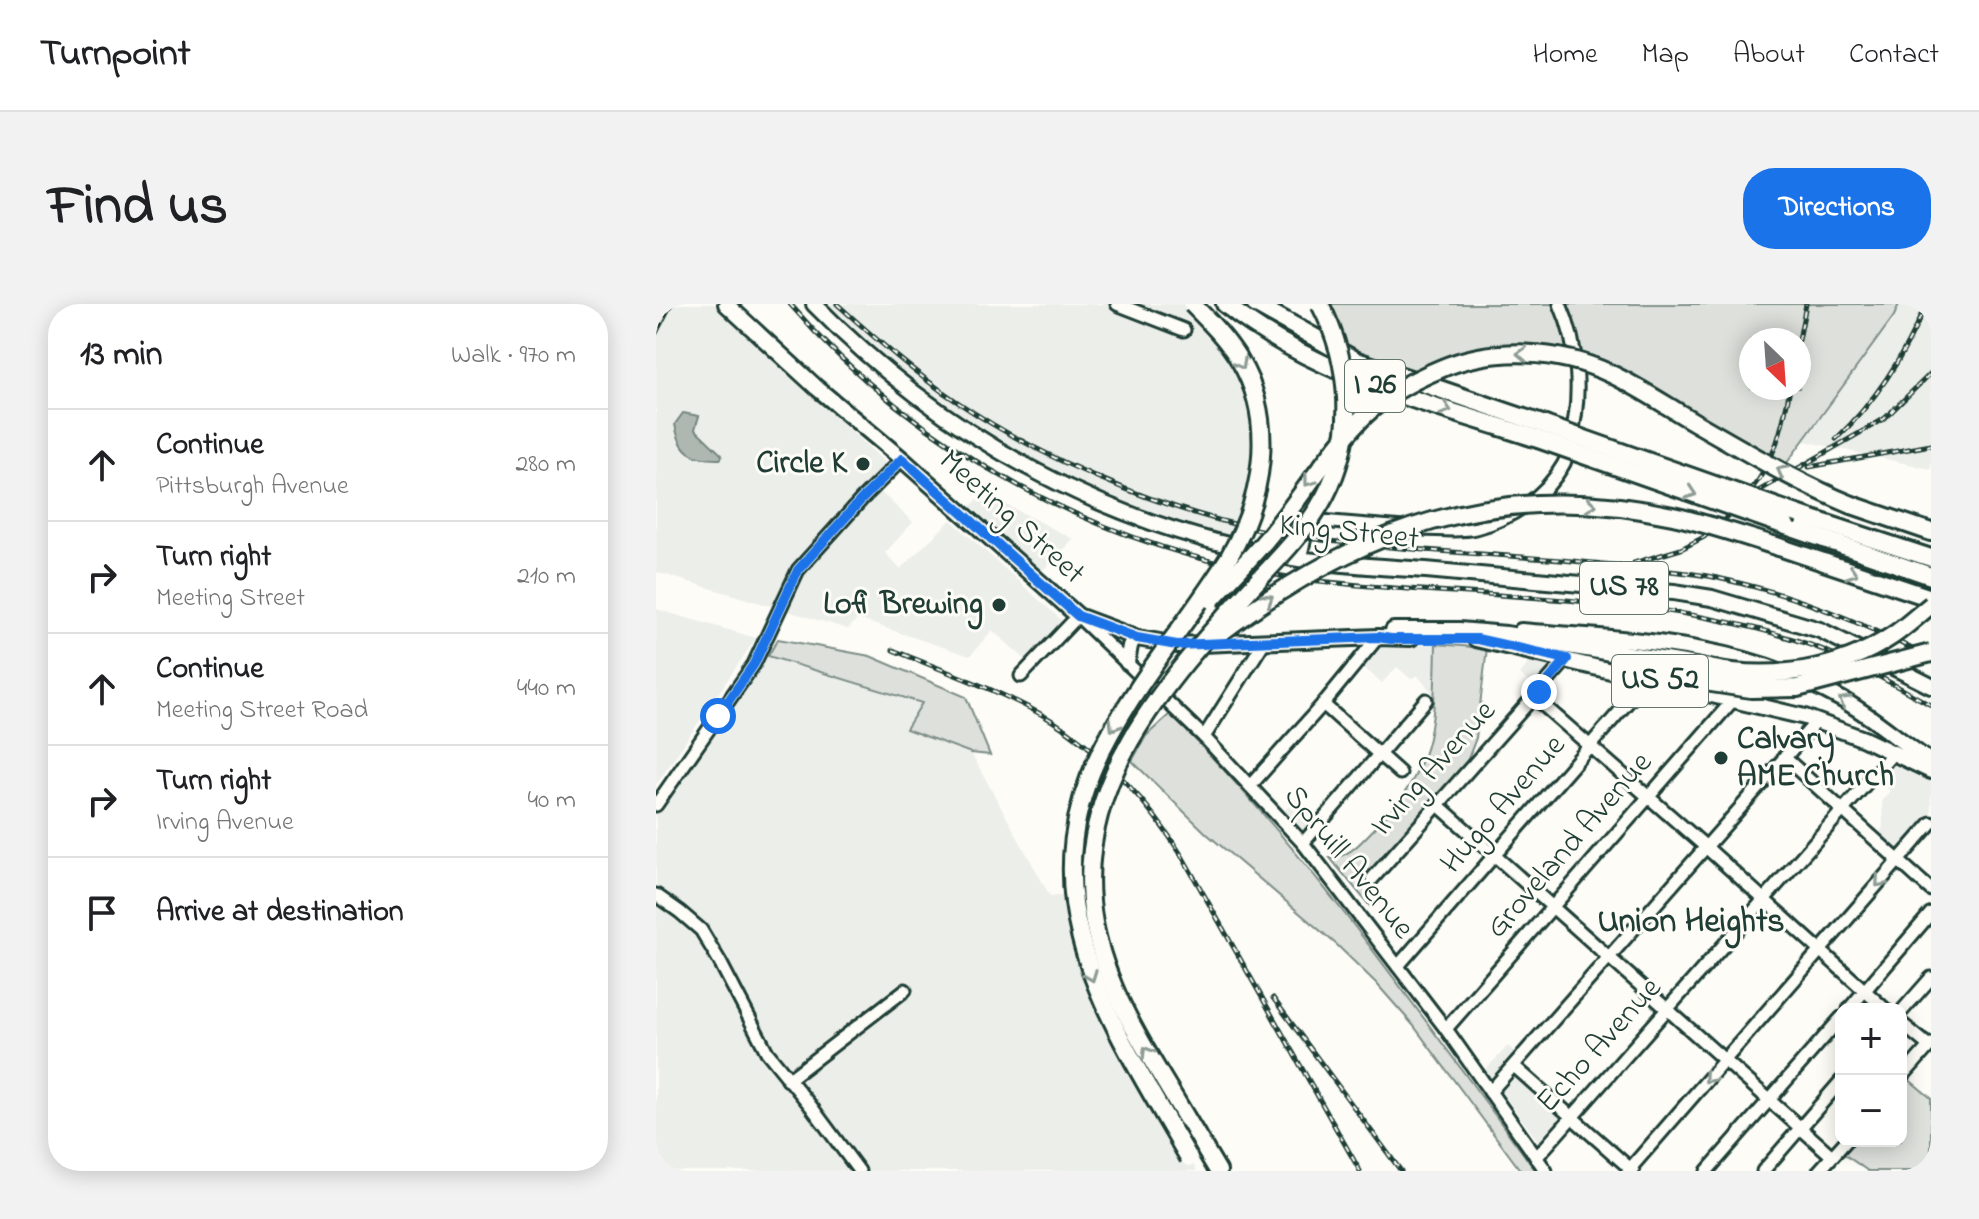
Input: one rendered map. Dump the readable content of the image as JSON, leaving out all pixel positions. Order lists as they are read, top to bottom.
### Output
{
  "streets": {
    "highway": ["I 26"],
    "main road": [
      "Meeting Street",
      "King Street",
      "US 78",
      "US 52"
    ],
    "street": [
      "Irving Avenue",
      "Hugo Avenue",
      "Groveland Avenue",
      "Spruill Avenue",
      "Echo Avenue"
    ]
  },
  "crossings": [
    ["Meeting Street", "US 52"],
    ["Meeting Street", "Spruill Avenue"],
    ["US 52", "Irving Avenue"],
    ["US 52", "Hugo Avenue"],
    ["US 52", "Groveland Avenue"],
    ["US 52", "Spruill Avenue"],
    ["US 52", "Echo Avenue"],
    ["Hugo Avenue", "Spruill Avenue"],
    ["Groveland Avenue", "Spruill Avenue"],
    ["Spruill Avenue", "Echo Avenue"]
  ],
  "districts": ["Union Heights"],
  "places": ["Circle K", "Lofi Brewing", "Calvary AME Church"],
  "north": "bottom right",
  "page": {
    "header": "Turnpoint",
    "nav": [
      "Home",
      "Map",
      "About",
      "Contact"
    ],
    "title": "Find us",
    "buttons": "Directions",
    "heading": ["13 min", "Walk · 970 m"],
    "list": [
      ["Continue", "Pittsburgh Avenue", "280 m"],
      ["Turn right", "Meeting Street", "210 m"],
      ["Continue", "Meeting Street Road", "440 m"],
      ["Turn right", "Irving Avenue", "40 m"],
      "Arrive at destination"
    ],
    "map_buttons": ["+", "−"]
  }
}
